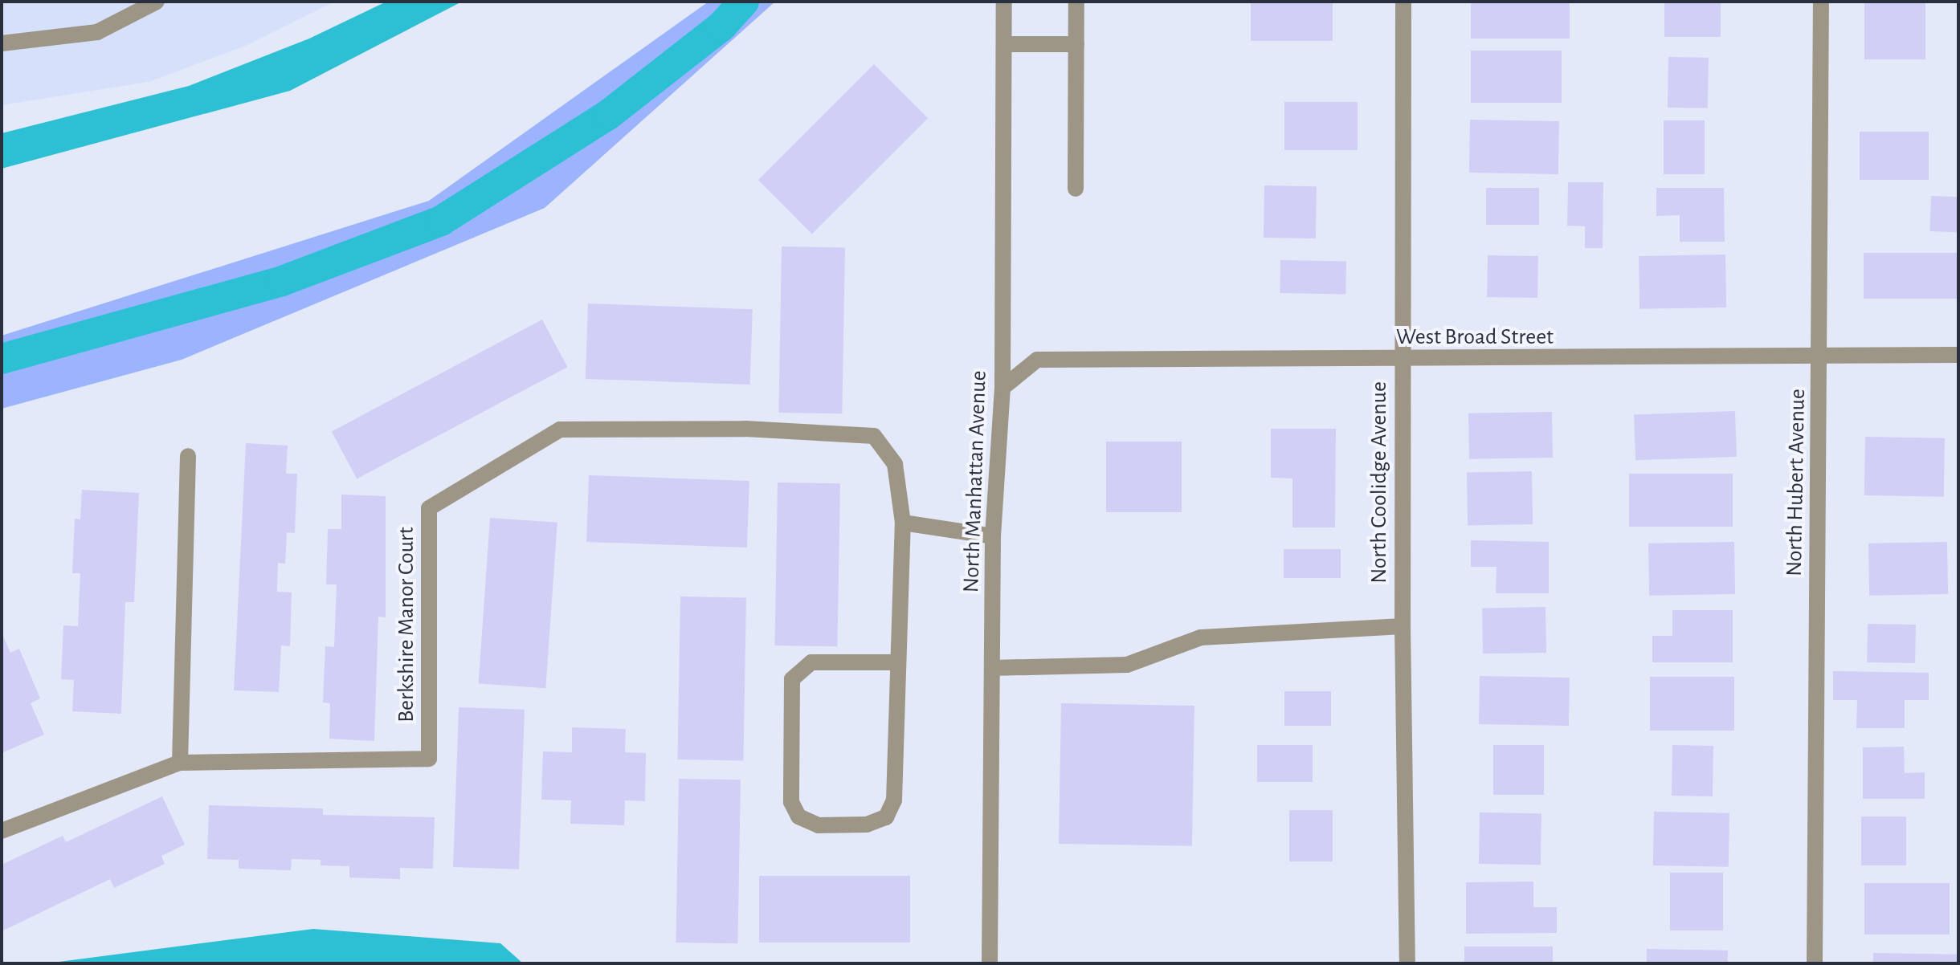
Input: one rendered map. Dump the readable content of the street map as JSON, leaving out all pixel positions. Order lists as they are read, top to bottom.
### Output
{
  "streets": {
    "street": [
      "West Broad Street",
      "North Manhattan Avenue",
      "North Coolidge Avenue",
      "North Hubert Avenue",
      "Berkshire Manor Court"
    ]
  },
  "crossings": [
    ["West Broad Street", "North Manhattan Avenue"],
    ["West Broad Street", "North Coolidge Avenue"],
    ["West Broad Street", "North Hubert Avenue"]
  ]
}
